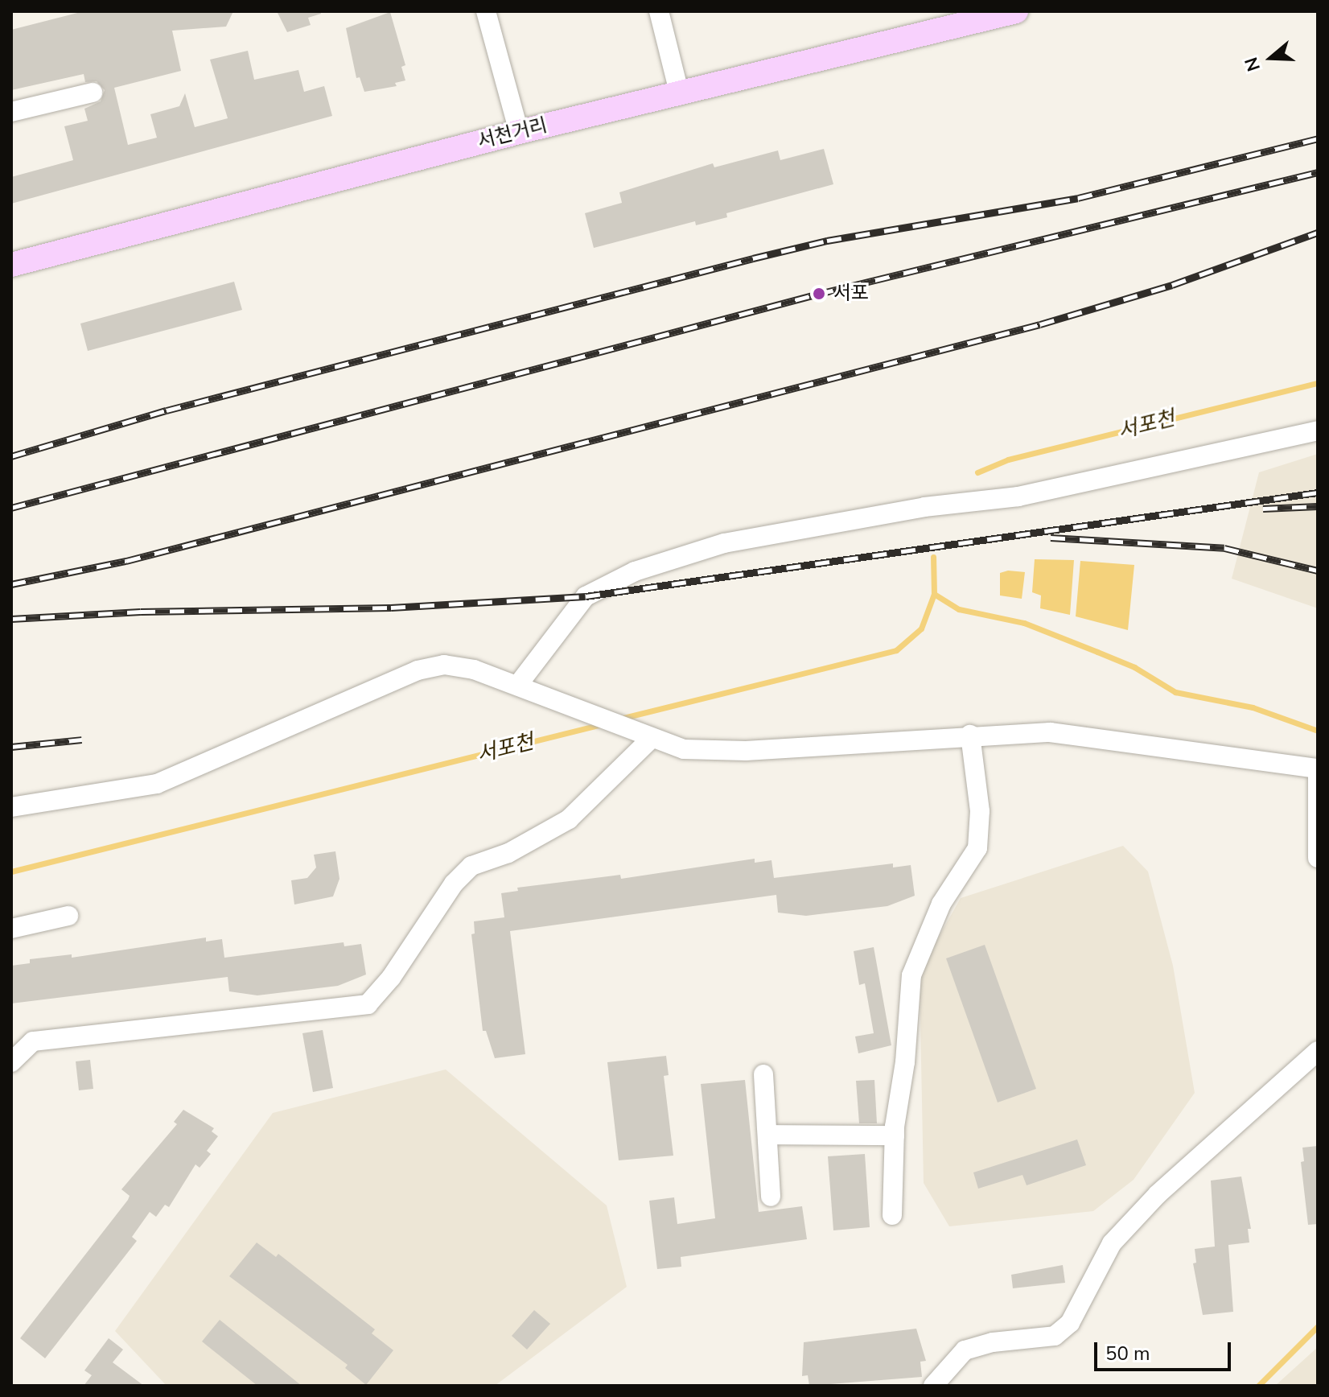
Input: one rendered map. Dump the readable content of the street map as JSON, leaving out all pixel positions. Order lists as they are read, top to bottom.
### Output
{
  "streets": {
    "main road": ["서천거리"]
  },
  "water": ["서포천"],
  "places": ["서포"],
  "scale_bar": "50 m",
  "north": "left"
}
